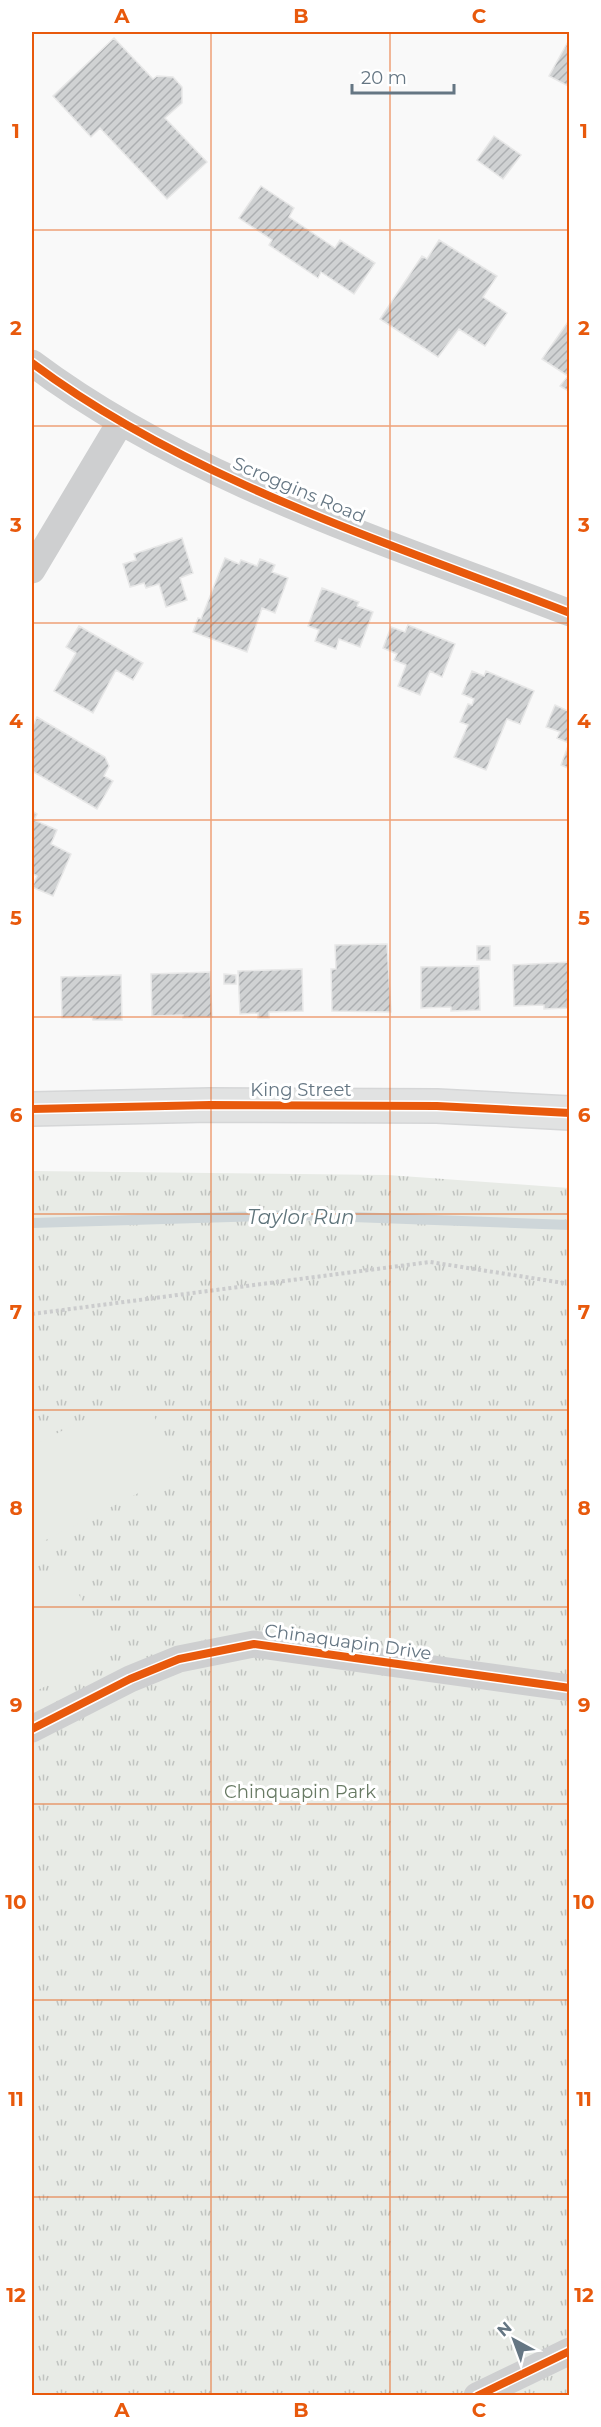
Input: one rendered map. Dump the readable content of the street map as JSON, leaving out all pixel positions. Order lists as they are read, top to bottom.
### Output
{
  "streets": {
    "main road": ["King Street"],
    "street": ["Scroggins Road", "Chinaquapin Drive"]
  },
  "water": ["Taylor Run"],
  "parks": ["Chinquapin Park"],
  "scale_bar": "20 m",
  "north": "top left",
  "grid": {
    "columns": ["A", "B", "C"],
    "rows": [
      "1",
      "2",
      "3",
      "4",
      "5",
      "6",
      "7",
      "8",
      "9",
      "10",
      "11",
      "12"
    ]
  }
}
